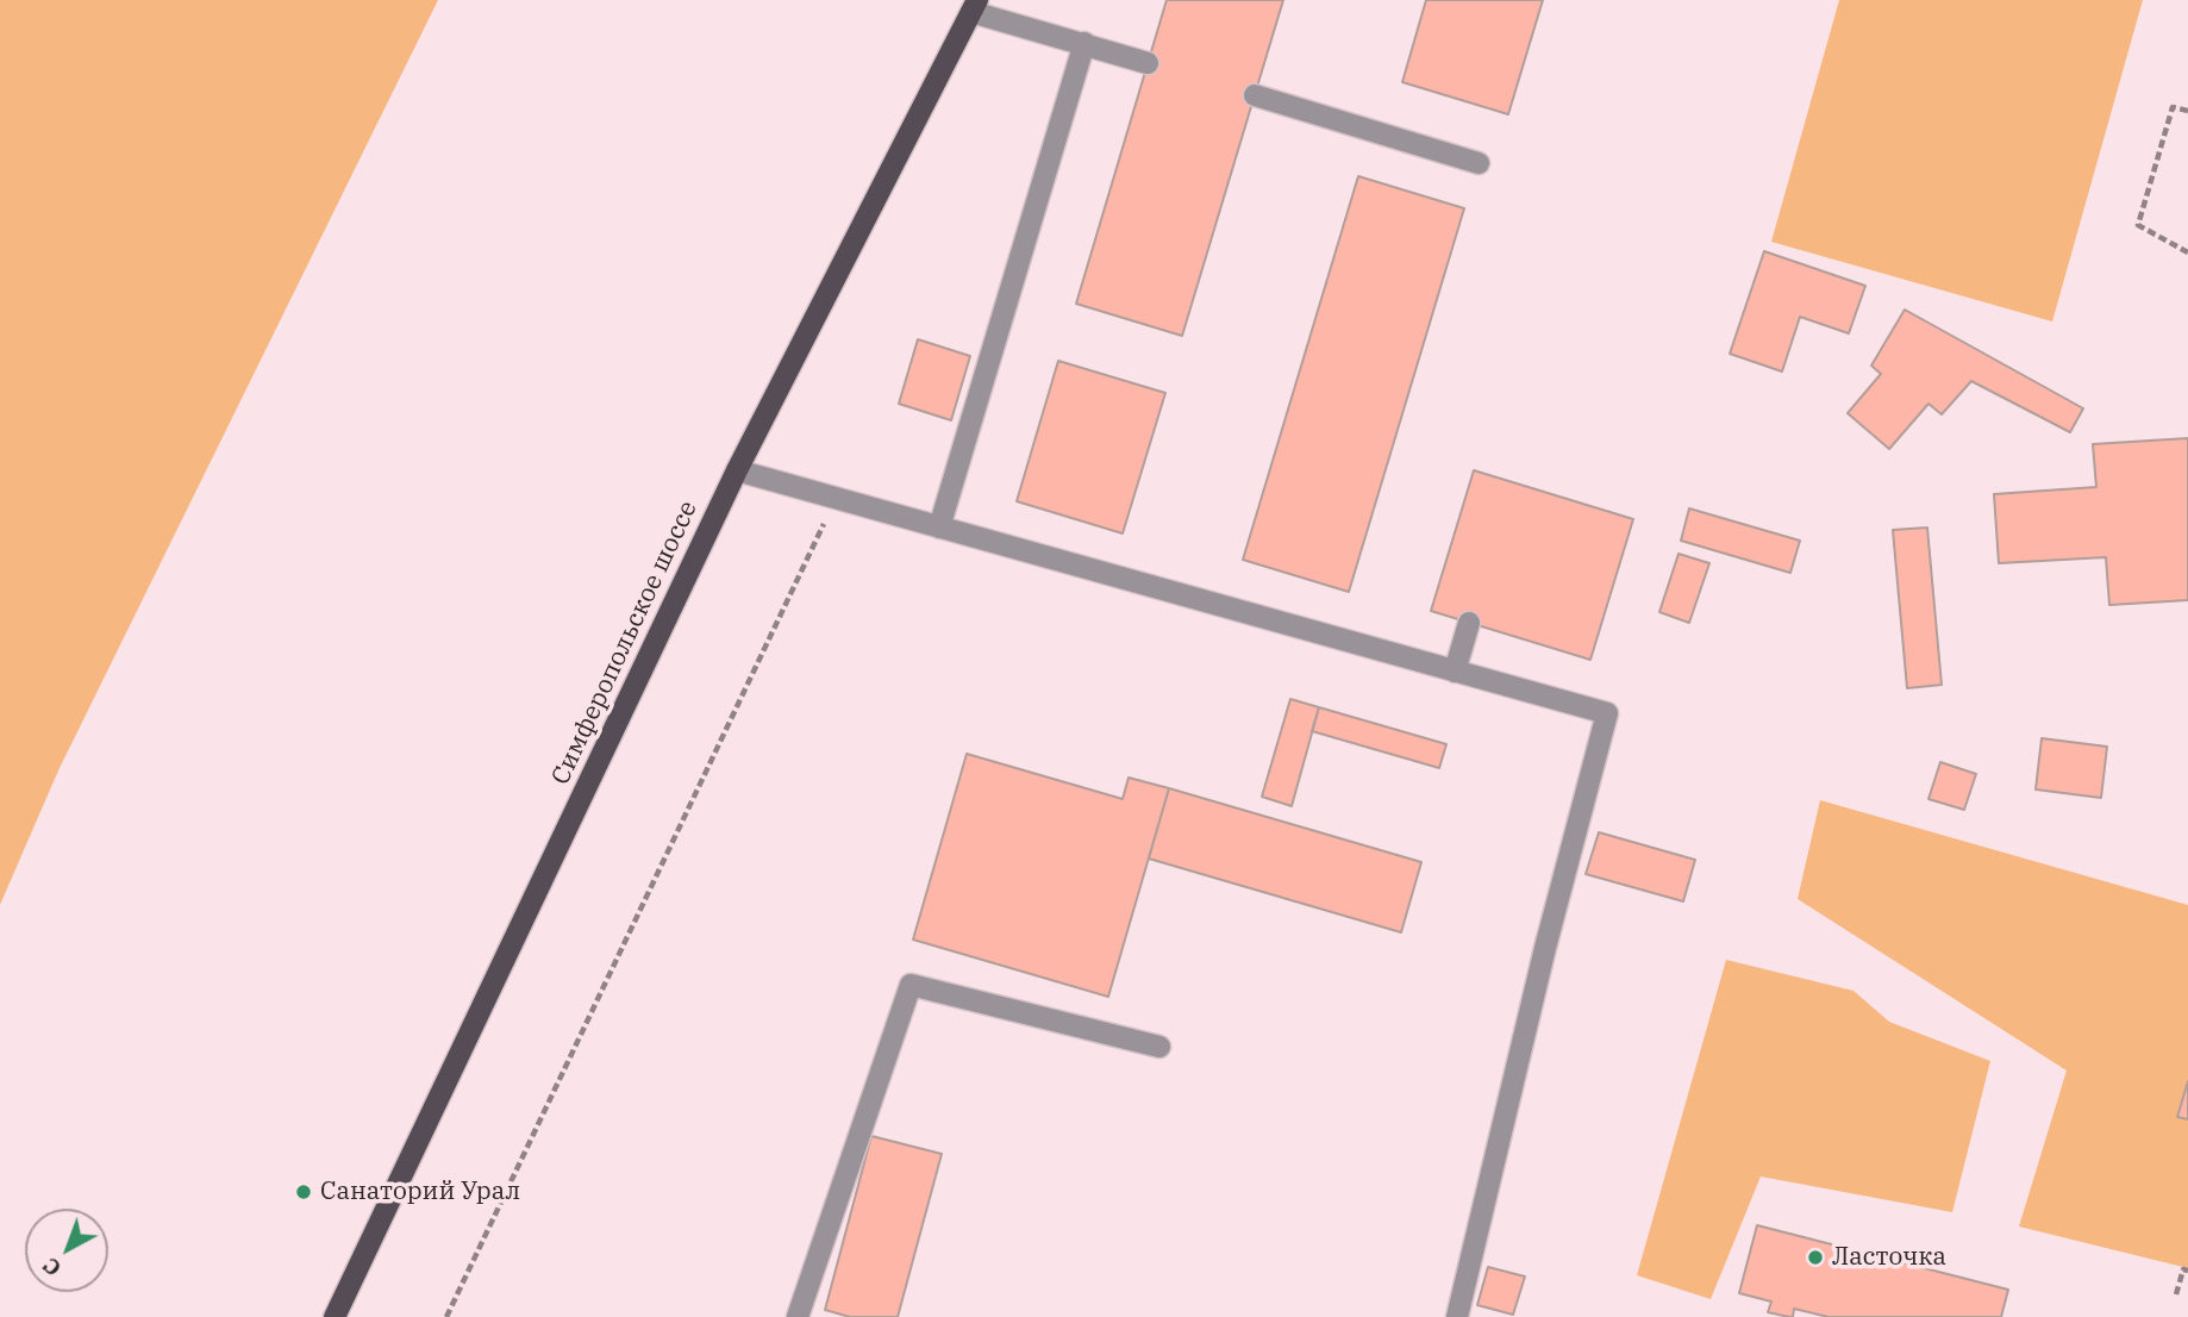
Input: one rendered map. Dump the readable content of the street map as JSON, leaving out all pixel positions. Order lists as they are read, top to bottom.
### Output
{
  "streets": {
    "main road": ["Симферопольское шоссе"]
  },
  "places": ["Санаторий Урал", "Ласточка"],
  "north": "bottom left"
}
